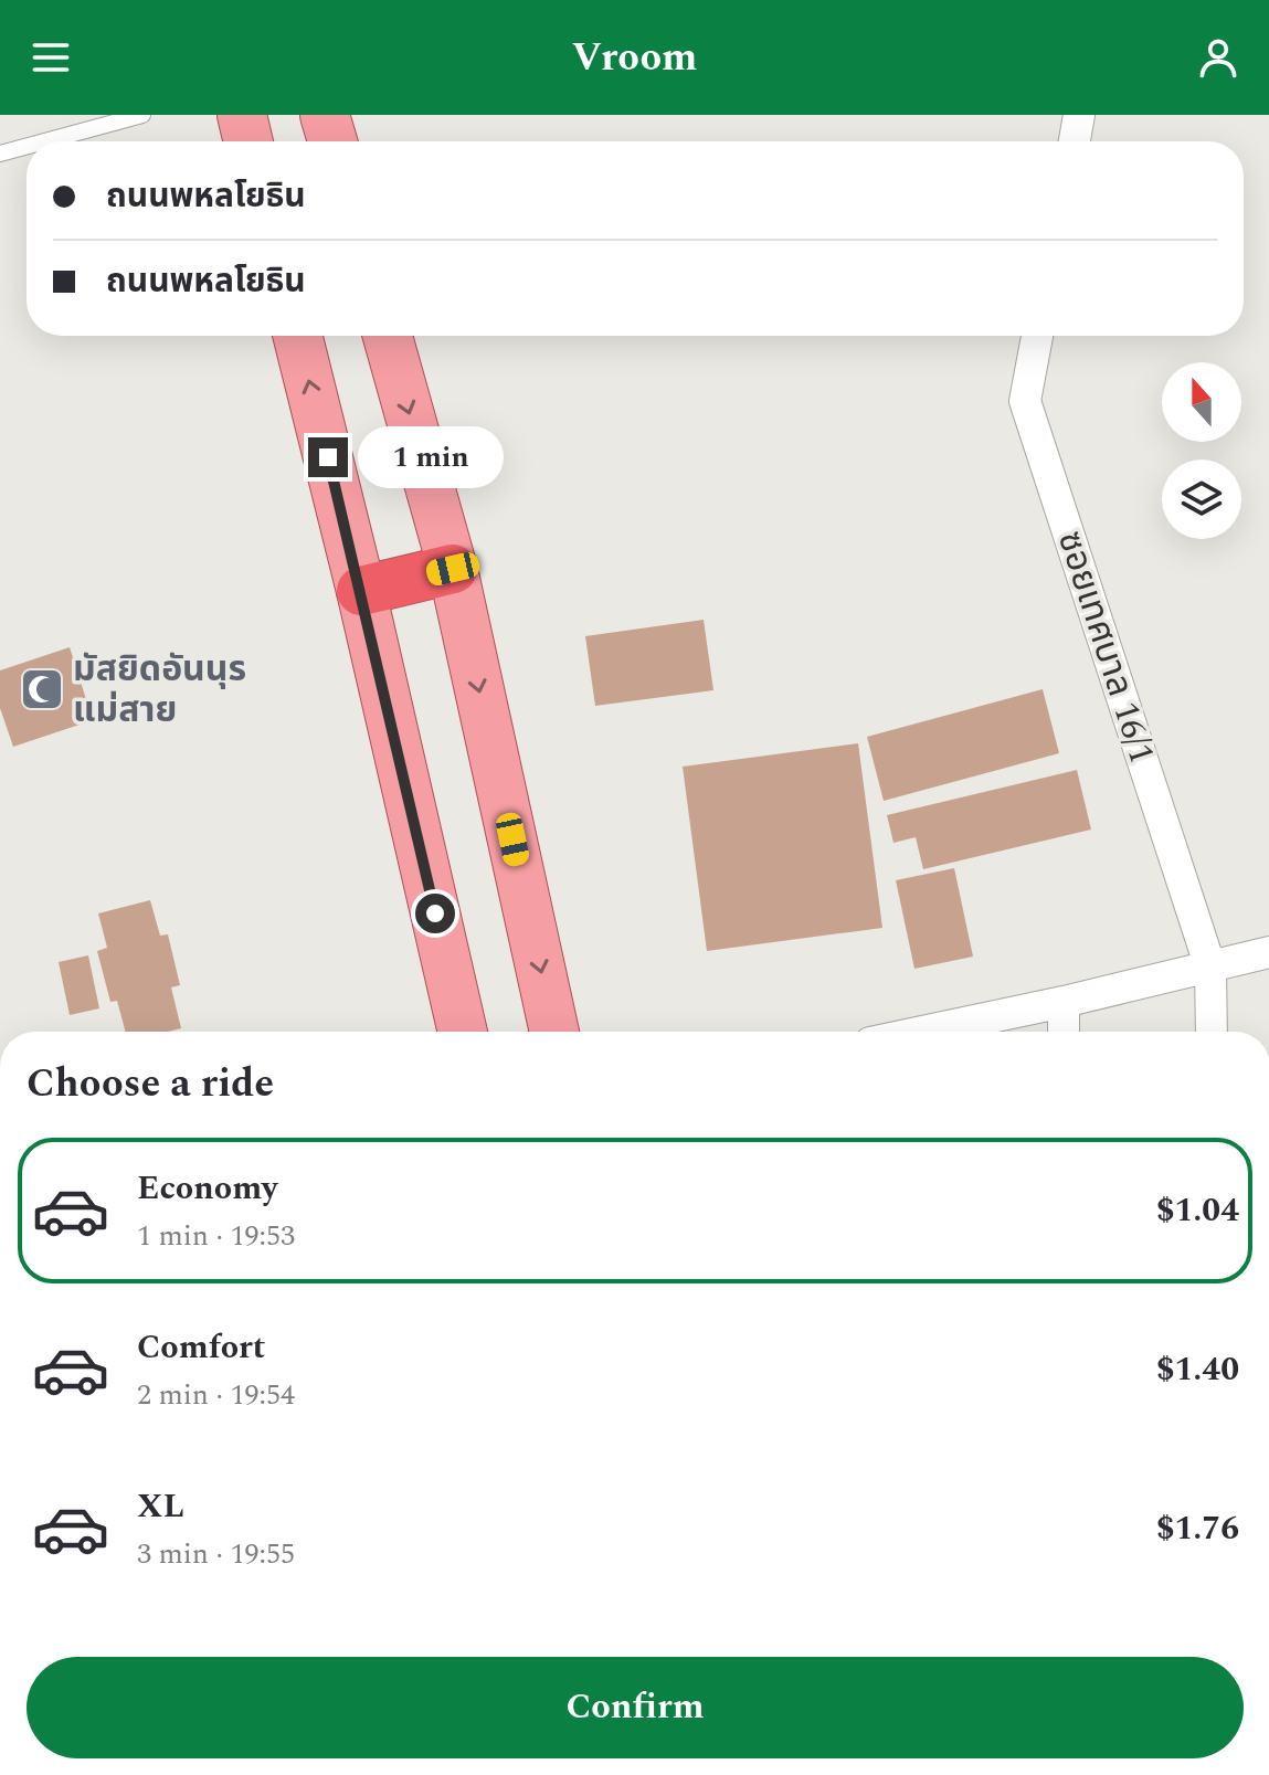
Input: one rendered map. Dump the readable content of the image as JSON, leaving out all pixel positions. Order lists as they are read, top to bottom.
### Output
{
  "streets": {
    "street": ["ซอยเทศบาล 16/1"]
  },
  "places": {
    "mosque": ["มัสยิดอันนุร แม่สาย"]
  },
  "north": "top",
  "page": {
    "header": "Vroom",
    "banner": ["ถนนพหลโยธิน", "ถนนพหลโยธิน"],
    "bubble": "1 min",
    "heading": "Choose a ride",
    "list": [
      {
        "name": "Economy",
        "note": "1 min · 19:53",
        "value": "$1.04"
      },
      {
        "name": "Comfort",
        "note": "2 min · 19:54",
        "value": "$1.40"
      },
      {
        "name": "XL",
        "note": "3 min · 19:55",
        "value": "$1.76"
      }
    ],
    "buttons": "Confirm"
  }
}
